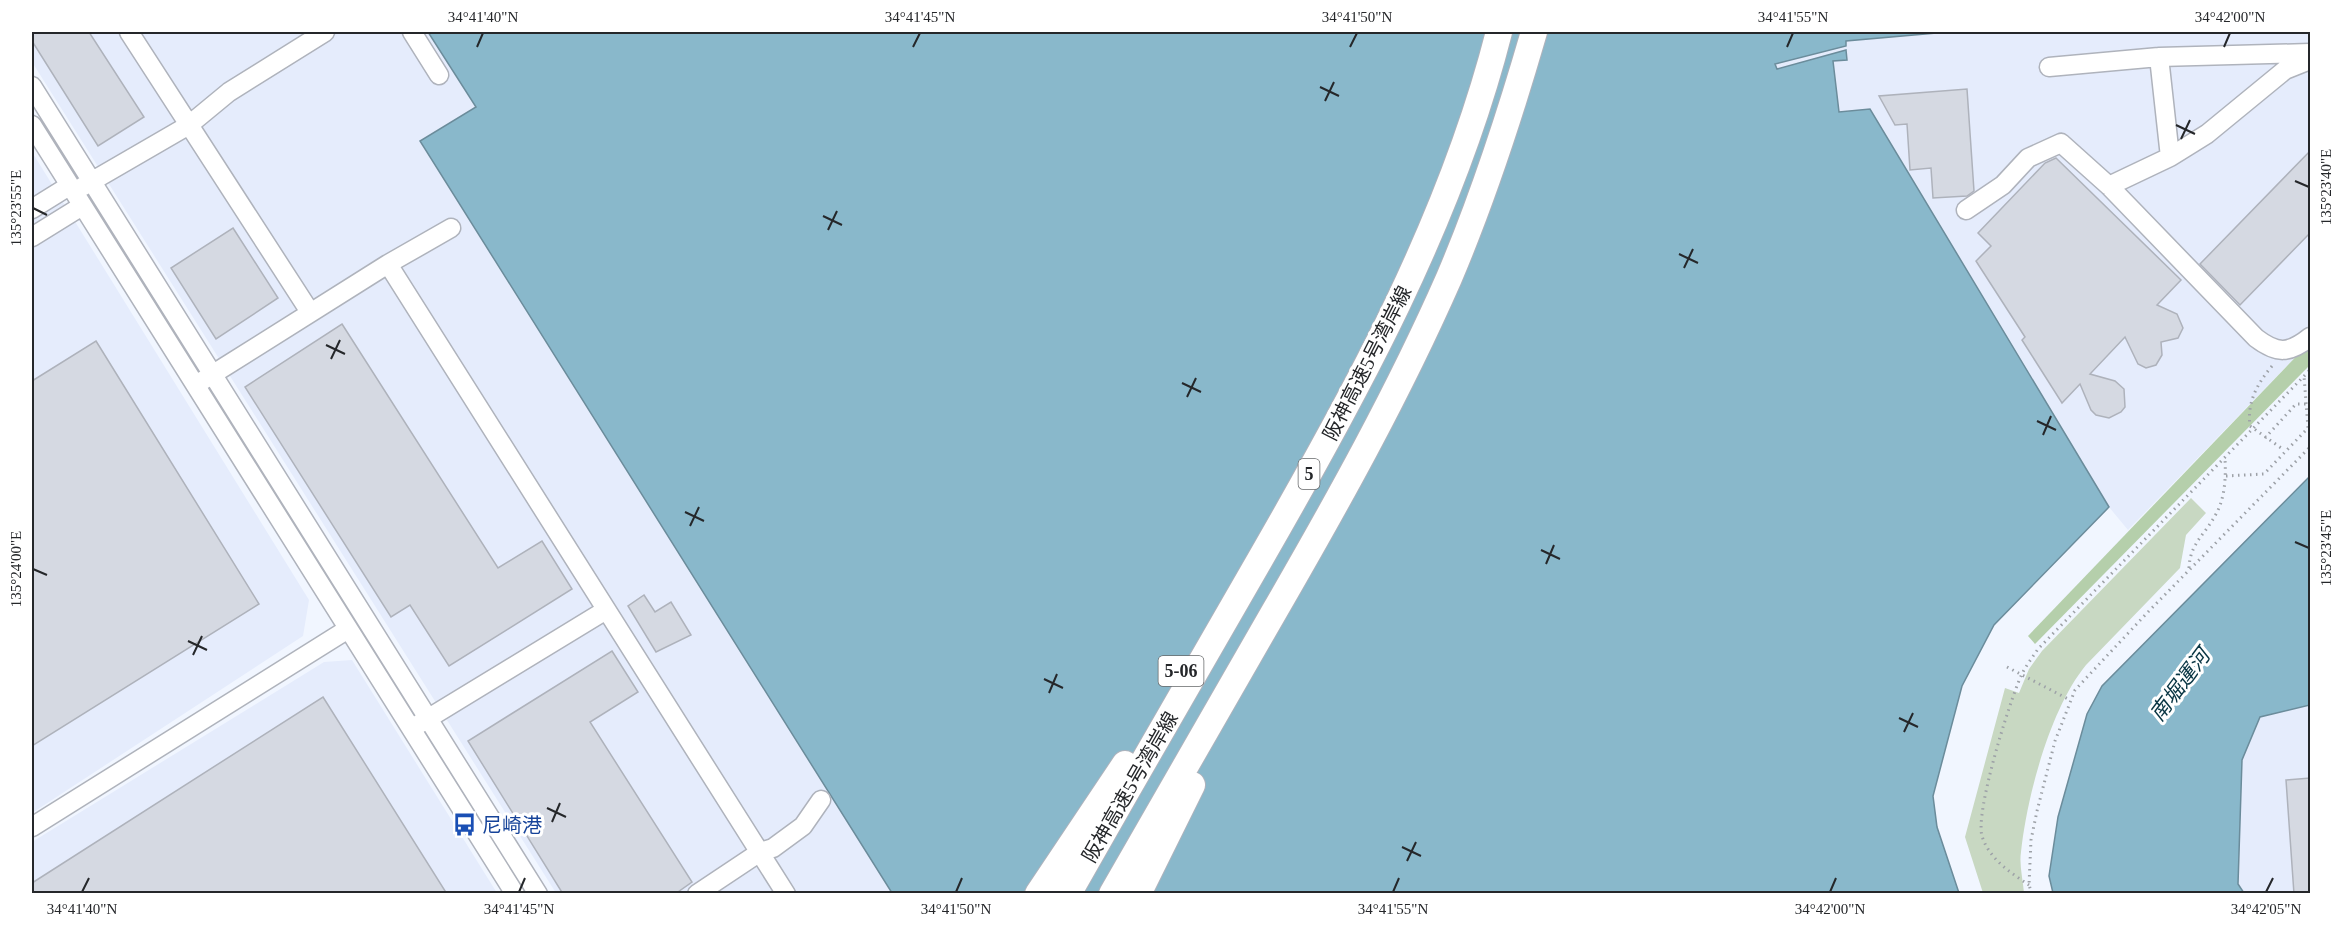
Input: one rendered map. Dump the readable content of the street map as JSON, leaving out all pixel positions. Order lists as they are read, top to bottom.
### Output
{
  "streets": {
    "highway": ["阪神高速5号湾岸線", "5", "5-06"]
  },
  "crossings": [
    ["阪神高速5号湾岸線", "5-06"]
  ],
  "water": ["南堀運河"],
  "places": {
    "bus stop": ["尼崎港"]
  },
  "coordinates": [
    "34°41'40\"N",
    "34°41'45\"N",
    "34°41'50\"N",
    "34°41'55\"N",
    "34°42'00\"N",
    "135°23'40\"E",
    "135°23'55\"E",
    "135°23'45\"E",
    "135°24'00\"E",
    "34°42'05\"N"
  ]
}
